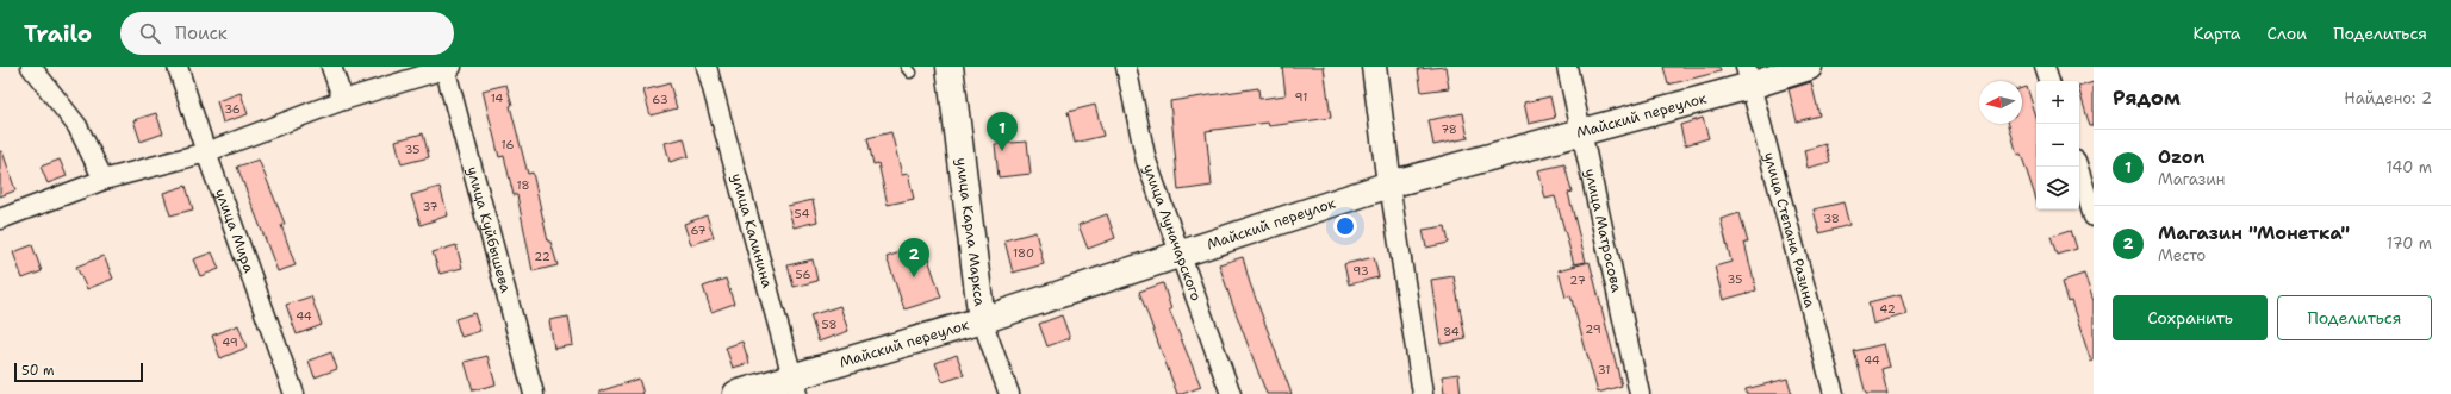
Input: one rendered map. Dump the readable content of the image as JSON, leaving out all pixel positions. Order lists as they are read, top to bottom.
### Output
{
  "streets": {
    "main road": ["Майский переулок", "улица Карла Маркса"],
    "street": [
      "улица Куйбышева",
      "улица Мира",
      "улица Калинина",
      "улица Матросова",
      "улица Степана Разина",
      "улица Луначарского"
    ]
  },
  "crossings": [
    ["Майский переулок", "улица Калинина"],
    ["Майский переулок", "улица Матросова"],
    ["Майский переулок", "улица Степана Разина"],
    ["Майский переулок", "улица Карла Маркса"],
    ["Майский переулок", "улица Луначарского"]
  ],
  "house_numbers": [
    "91",
    "14",
    "63",
    "36",
    "78",
    "16",
    "35",
    "18",
    "37",
    "54",
    "38",
    "67",
    "180",
    "22",
    "93",
    "56",
    "35",
    "27",
    "42",
    "44",
    "58",
    "29",
    "84",
    "49",
    "44",
    "31"
  ],
  "scale_bar": "50 m",
  "north": "left",
  "page": {
    "header": "Trailo",
    "search": "Поиск",
    "nav": ["Карта", "Слои", "Поделиться"],
    "heading": ["Рядом", "Найдено: 2"],
    "map_buttons": ["+", "−"],
    "pins": ["1", "2"],
    "list": [
      {
        "mark": "1",
        "name": "Ozon",
        "note": "Магазин",
        "value": "140 m"
      },
      {
        "mark": "2",
        "name": "Магазин \"Монетка\"",
        "note": "Место",
        "value": "170 m"
      }
    ],
    "buttons": ["Сохранить", "Поделиться"],
    "scale": "50 m"
  }
}
